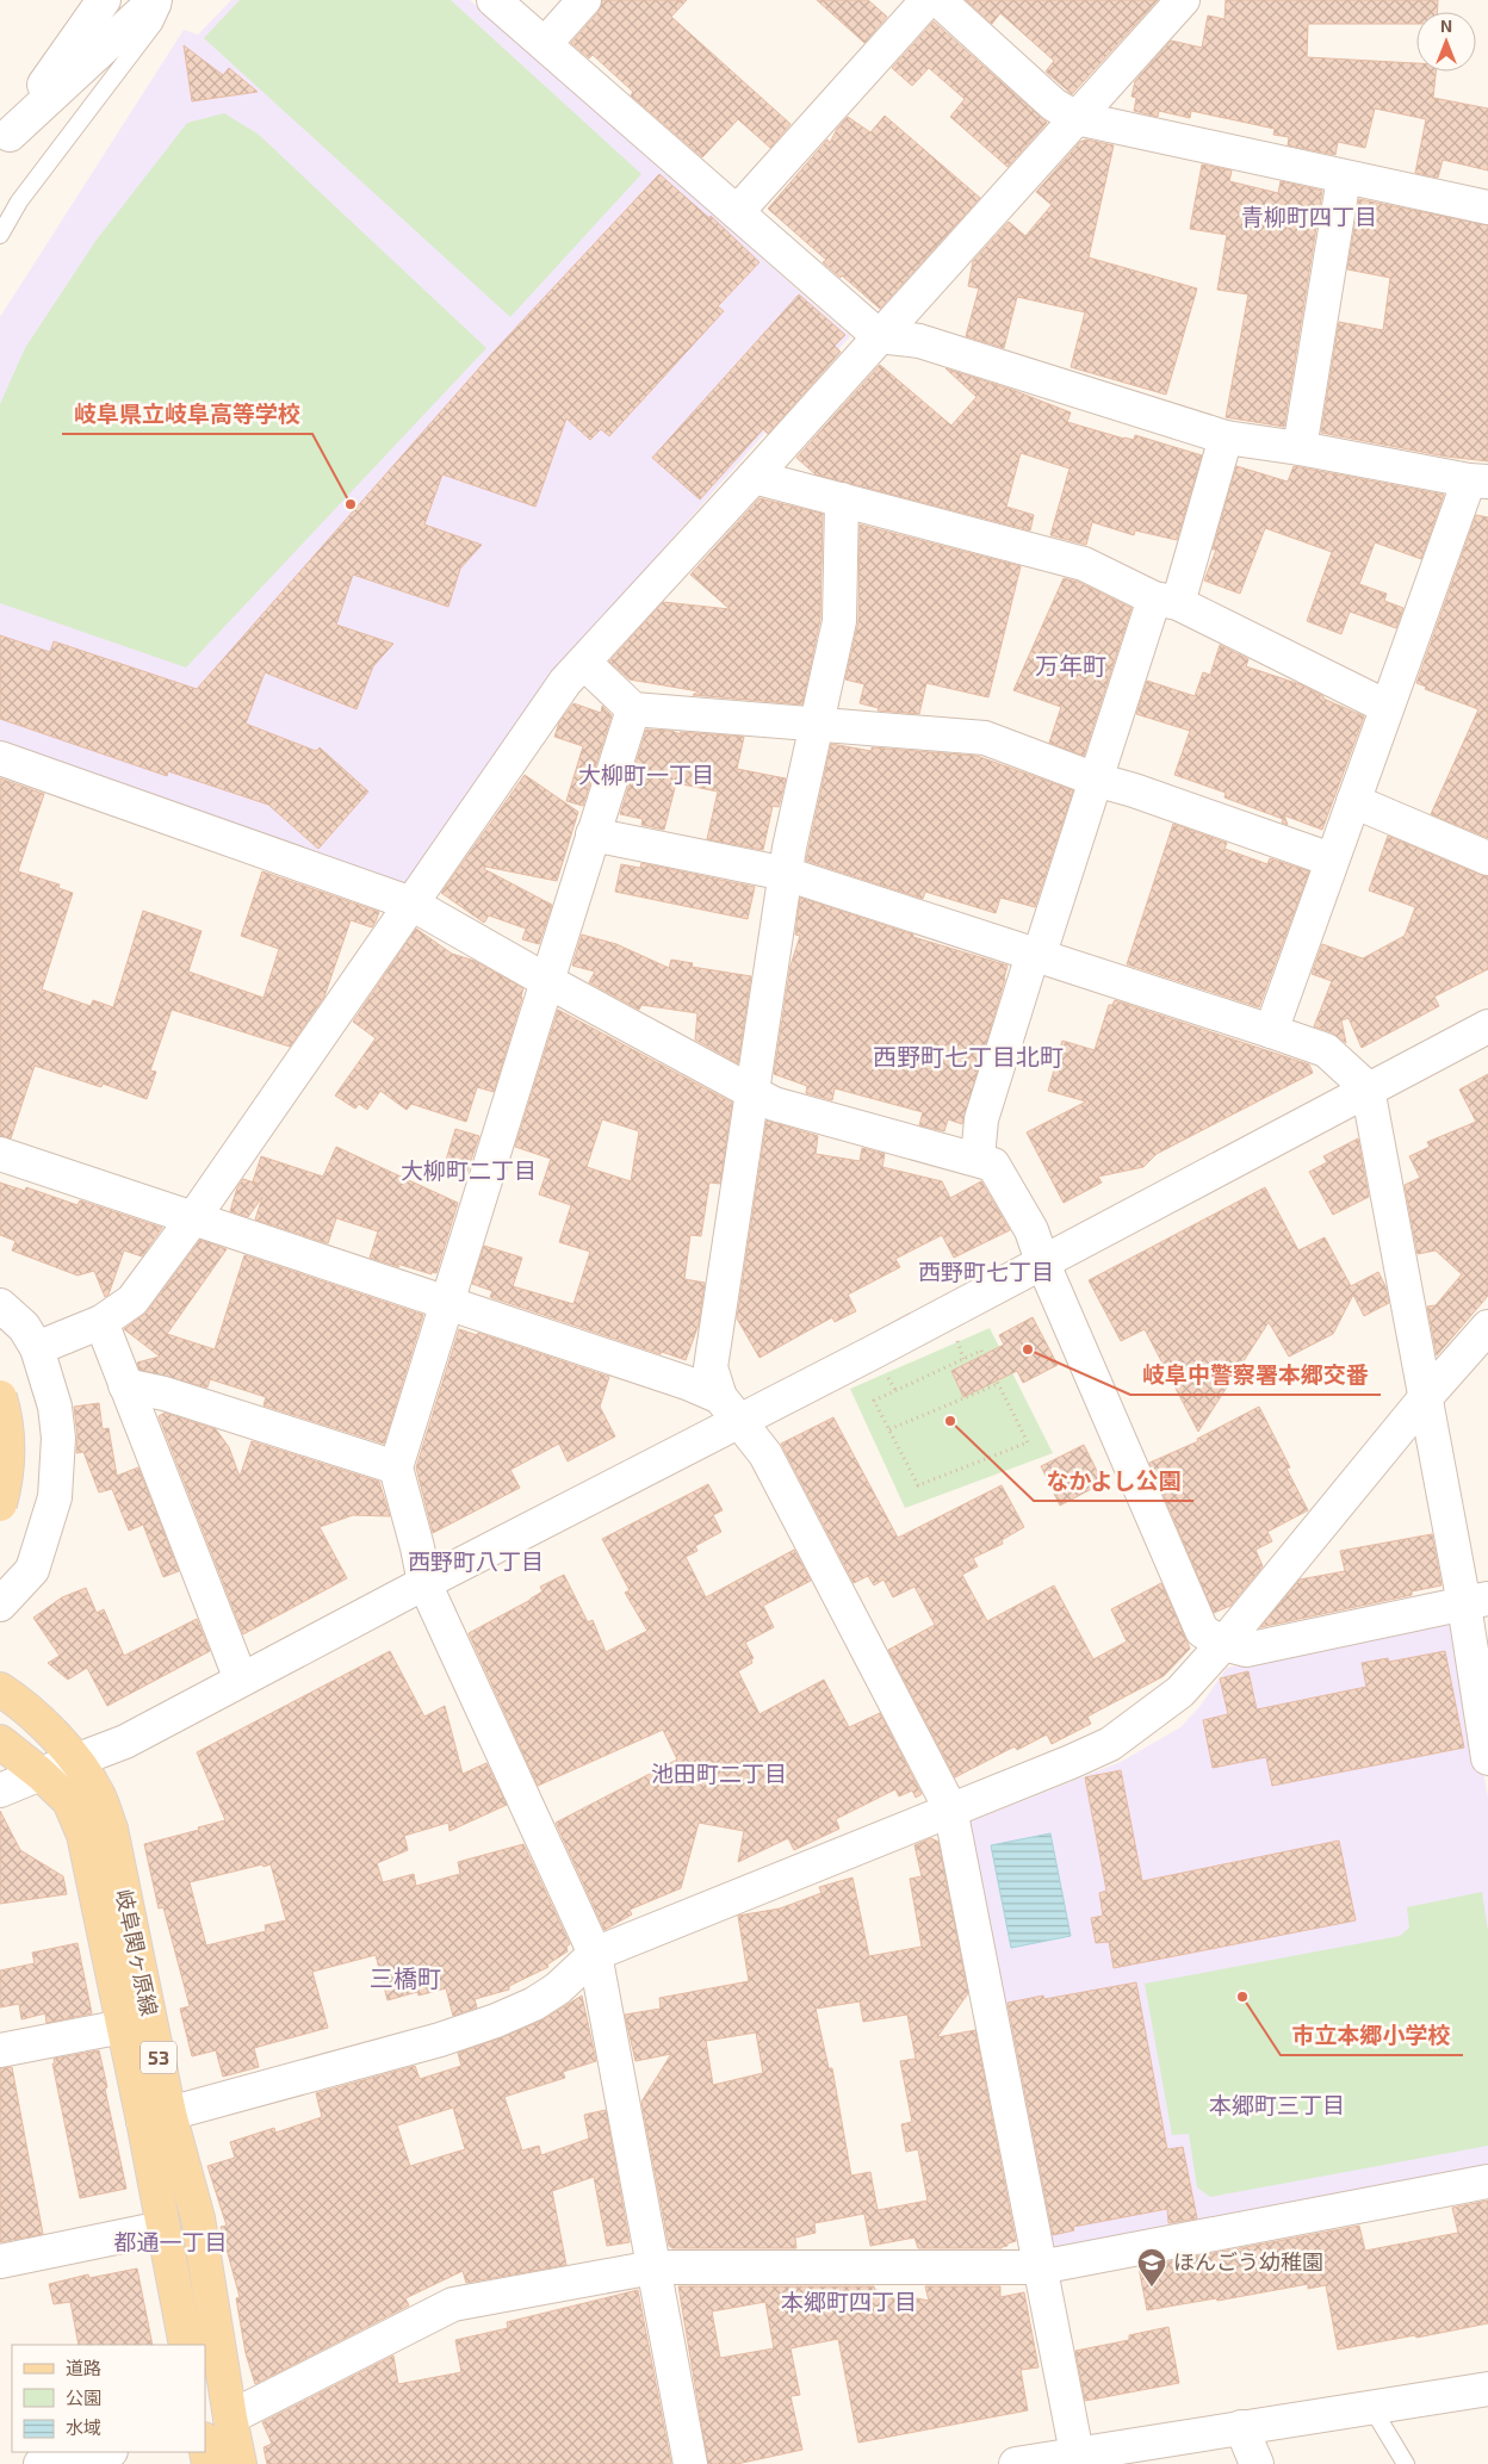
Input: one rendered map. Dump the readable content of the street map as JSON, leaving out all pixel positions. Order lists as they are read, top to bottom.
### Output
{
  "streets": {
    "main road": ["岐阜関ヶ原線", "53"]
  },
  "districts": [
    "青柳町四丁目",
    "万年町",
    "大柳町一丁目",
    "西野町七丁目北町",
    "大柳町二丁目",
    "西野町七丁目",
    "西野町八丁目",
    "池田町二丁目",
    "三橋町",
    "本郷町三丁目",
    "都通一丁目",
    "本郷町四丁目"
  ],
  "places": {
    "other": [
      "岐阜県立岐阜高等学校",
      "岐阜中警察署本郷交番",
      "なかよし公園",
      "市立本郷小学校"
    ],
    "school or university": ["ほんごう幼稚園"]
  },
  "legend": ["道路", "公園", "水域"],
  "north": "top"
}
